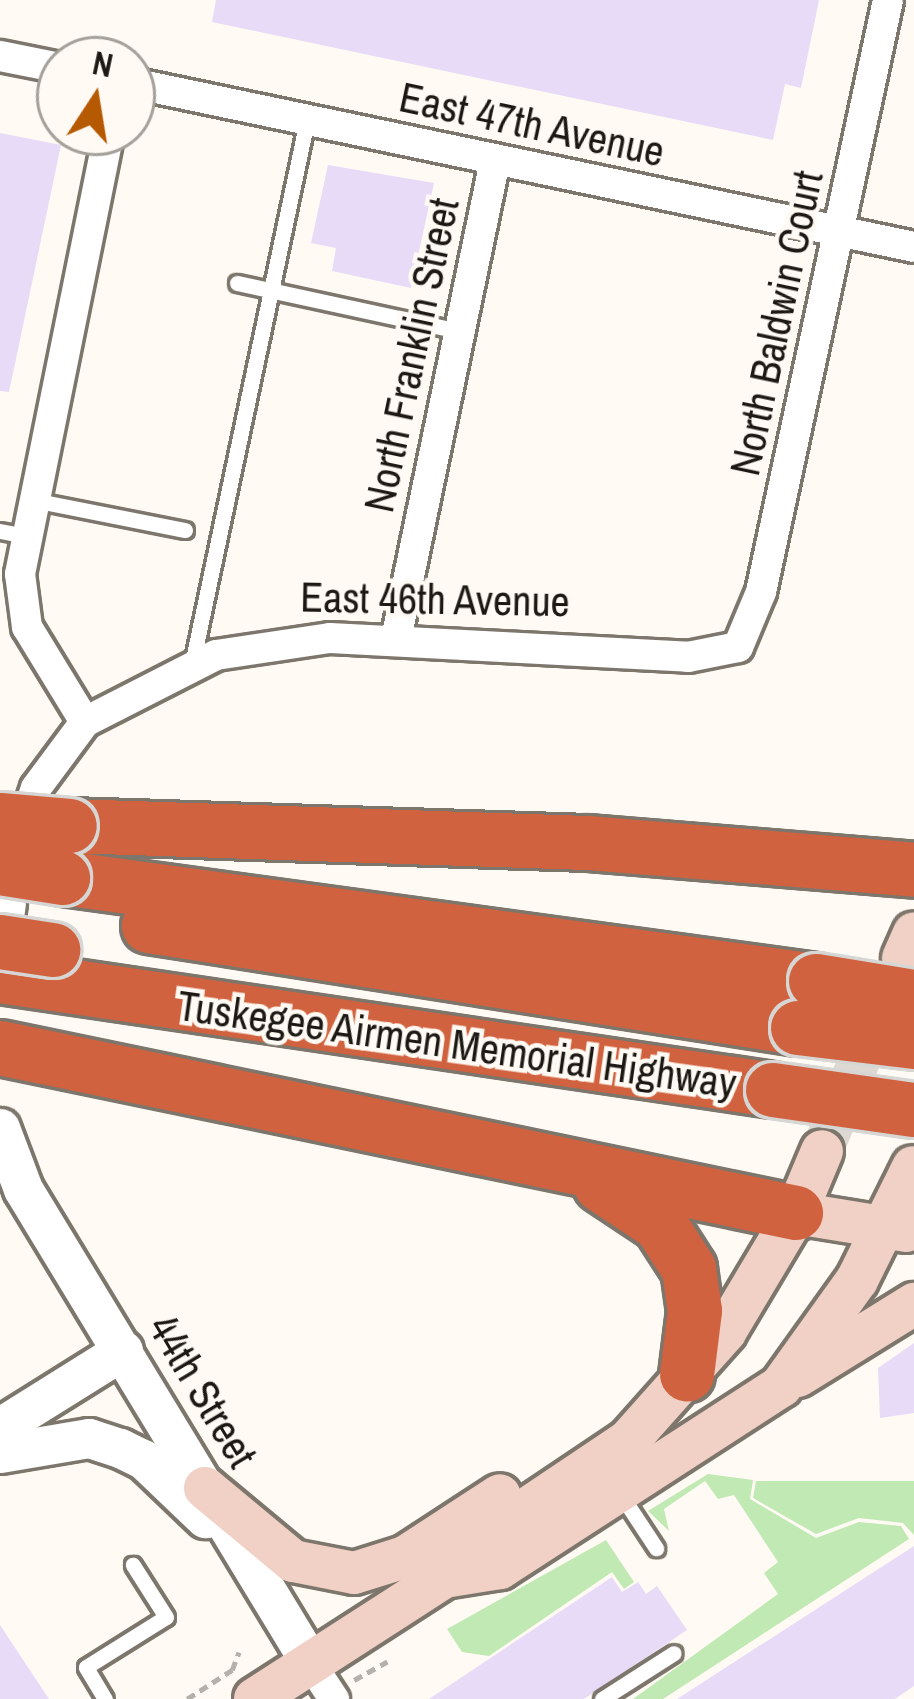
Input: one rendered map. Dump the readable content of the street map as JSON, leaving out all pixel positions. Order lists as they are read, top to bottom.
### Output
{
  "streets": {
    "highway": ["Tuskegee Airmen Memorial Highway"],
    "street": [
      "East 47th Avenue",
      "North Baldwin Court",
      "North Franklin Street",
      "East 46th Avenue",
      "44th Street"
    ]
  },
  "crossings": [
    ["East 47th Avenue", "North Baldwin Court"],
    ["East 47th Avenue", "North Franklin Street"],
    ["North Baldwin Court", "East 46th Avenue"],
    ["North Franklin Street", "East 46th Avenue"]
  ],
  "north": "top"
}
